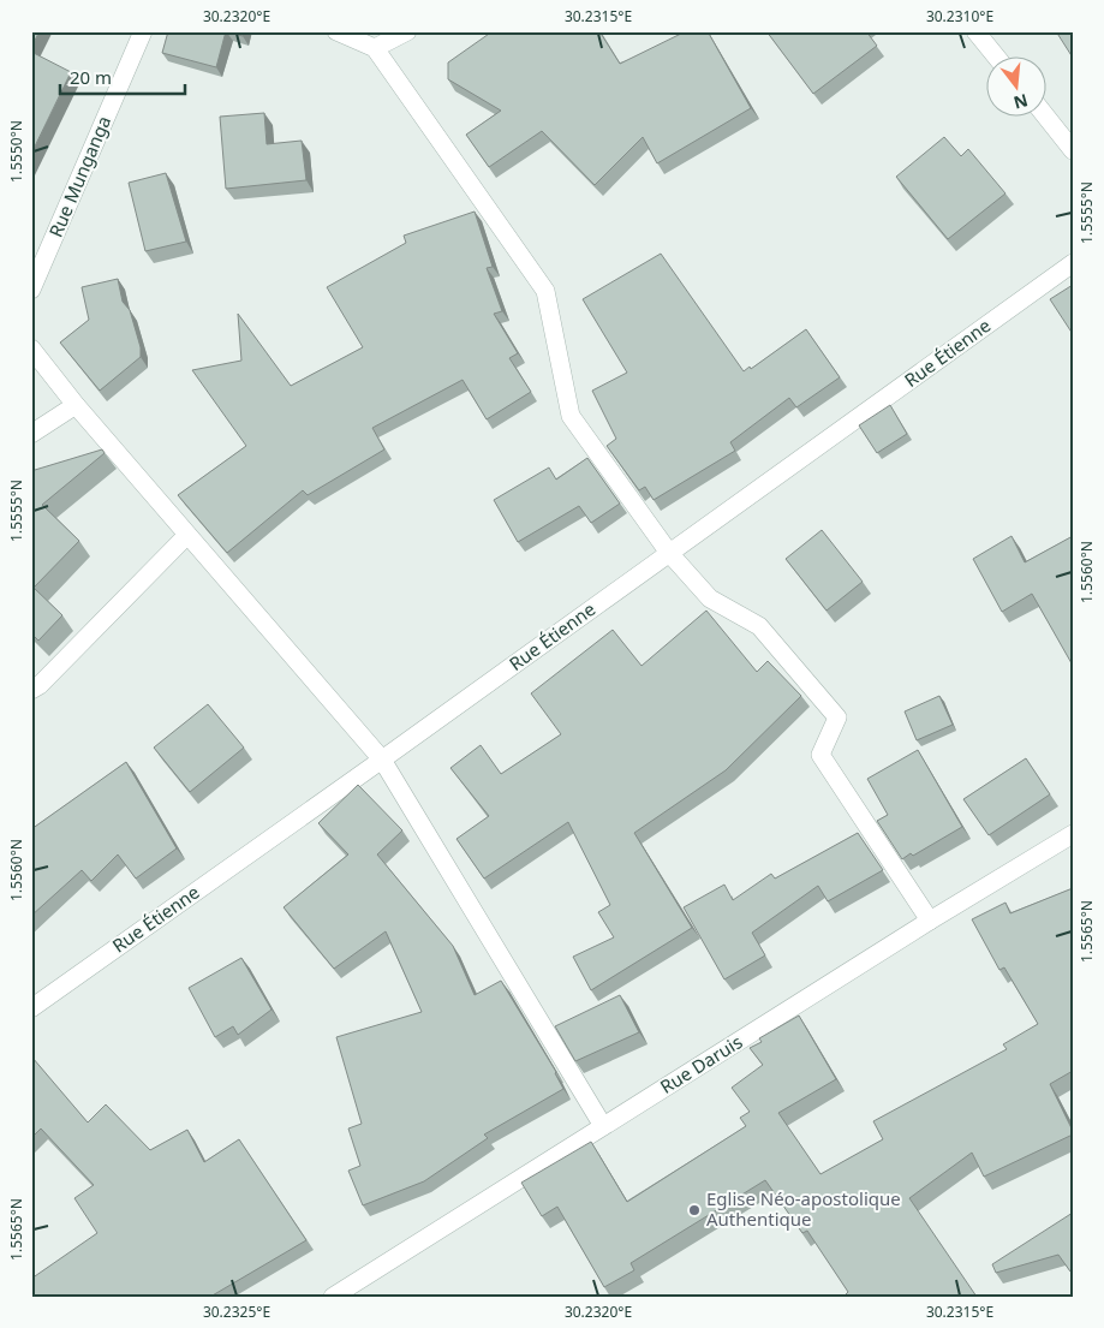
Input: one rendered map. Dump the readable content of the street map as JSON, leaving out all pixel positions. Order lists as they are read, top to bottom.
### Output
{
  "streets": {
    "street": ["Rue Munganga", "Rue Étienne", "Rue Daruis"]
  },
  "places": ["Eglise Néo-apostolique Authentique"],
  "scale_bar": "20 m",
  "north": "bottom",
  "coordinates": [
    "30.2320°E",
    "30.2315°E",
    "30.2310°E",
    "1.5550°N",
    "1.5555°N",
    "1.5560°N",
    "1.5565°N",
    "30.2325°E"
  ]
}
